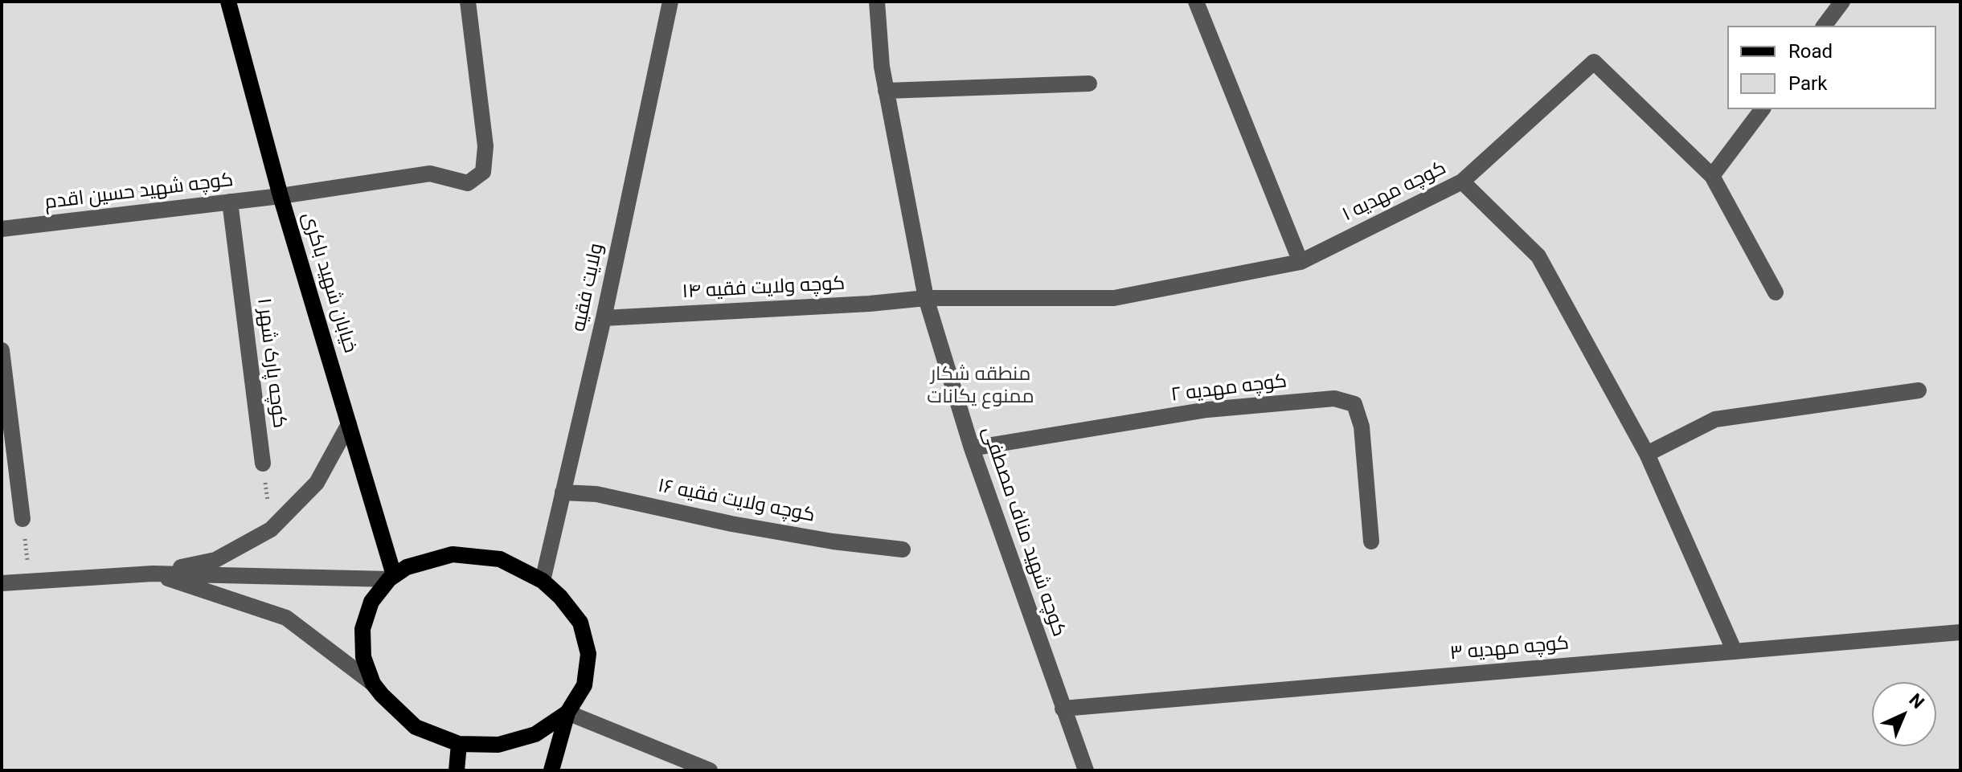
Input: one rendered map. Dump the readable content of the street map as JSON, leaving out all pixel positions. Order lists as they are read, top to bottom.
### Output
{
  "streets": {
    "main road": ["خیابان شهید باکری"],
    "street": [
      "کوچه شهید حسین اقدم",
      "کوچه مهدیه ۱",
      "ولایت فقیه",
      "کوچه ولایت فقیه ۱۴",
      "کوچه پارک شهر ۱",
      "کوچه مهدیه ۲",
      "کوچه ولایت فقیه ۱۶",
      "کوچه شهید مناف مصطفی",
      "کوچه مهدیه ۳"
    ]
  },
  "crossings": [
    ["کوچه شهید حسین اقدم", "خیابان شهید باکری"],
    ["کوچه شهید حسین اقدم", "کوچه پارک شهر ۱"],
    ["کوچه مهدیه ۱", "کوچه ولایت فقیه ۱۴"],
    ["کوچه مهدیه ۱", "کوچه شهید مناف مصطفی"],
    ["خیابان شهید باکری", "ولایت فقیه"],
    ["ولایت فقیه", "کوچه ولایت فقیه ۱۴"],
    ["ولایت فقیه", "کوچه ولایت فقیه ۱۶"],
    ["کوچه ولایت فقیه ۱۴", "کوچه شهید مناف مصطفی"],
    ["کوچه مهدیه ۲", "کوچه شهید مناف مصطفی"],
    ["کوچه شهید مناف مصطفی", "کوچه مهدیه ۳"]
  ],
  "parks": ["منطقه شکار ممنوع یکانات"],
  "legend": ["Road", "Park"],
  "north": "top right"
}
